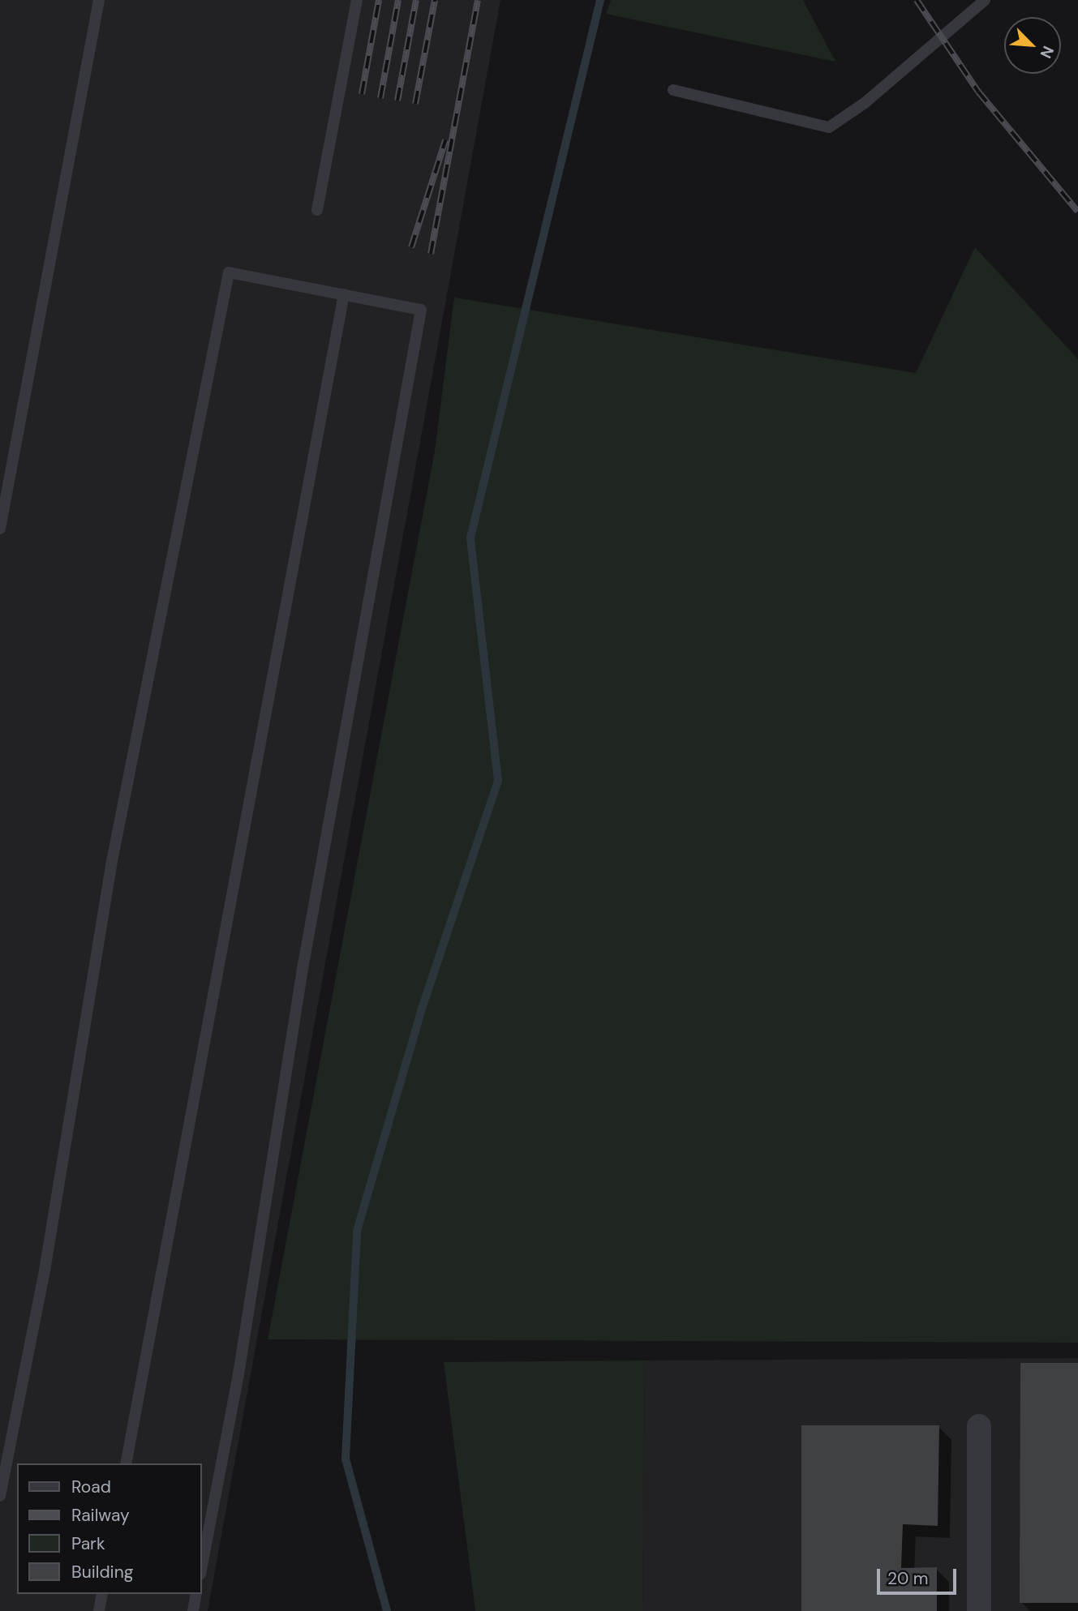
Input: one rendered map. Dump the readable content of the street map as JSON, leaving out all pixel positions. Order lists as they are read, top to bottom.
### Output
{
  "legend": [
    "Road",
    "Railway",
    "Park",
    "Building"
  ],
  "scale_bar": "20 m",
  "north": "bottom right"
}
